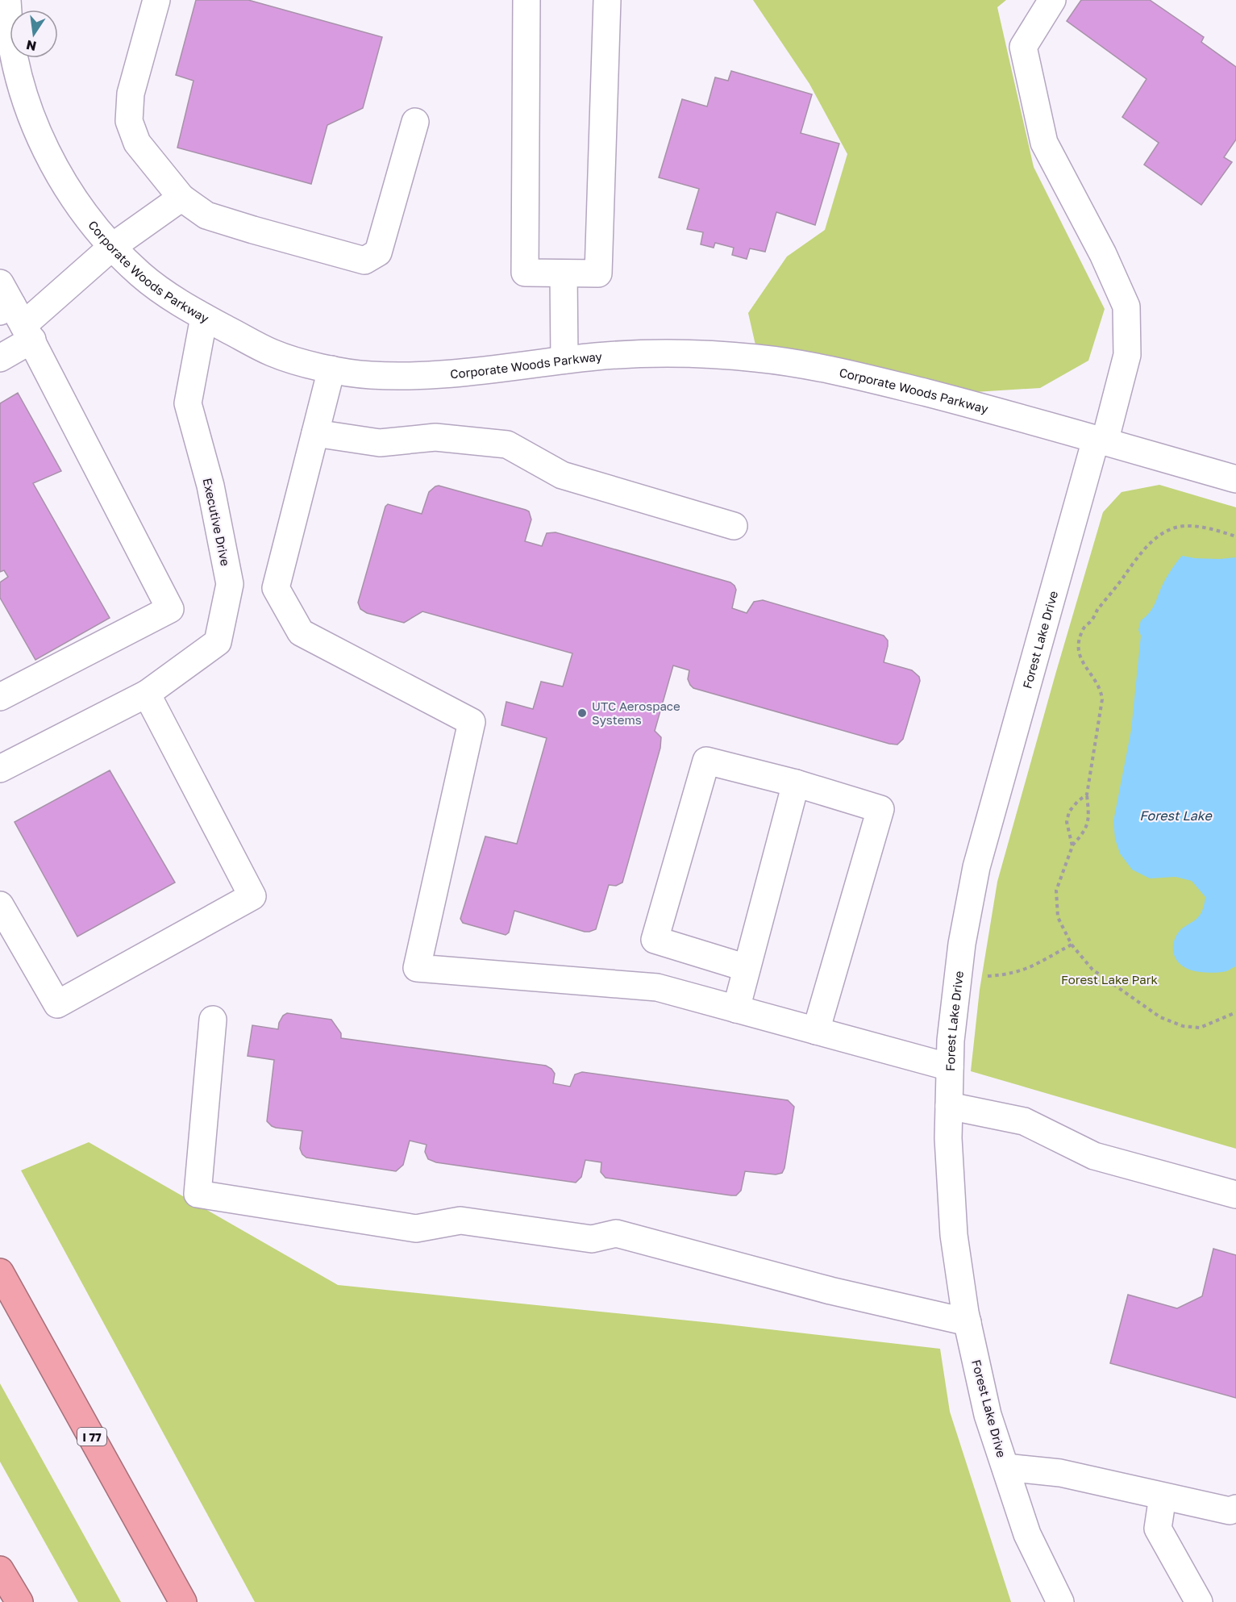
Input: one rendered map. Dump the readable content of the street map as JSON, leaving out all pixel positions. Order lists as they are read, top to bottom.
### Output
{
  "streets": {
    "highway": ["I 77"],
    "street": ["Corporate Woods Parkway", "Executive Drive", "Forest Lake Drive"]
  },
  "crossings": [
    ["Corporate Woods Parkway", "Executive Drive"],
    ["Corporate Woods Parkway", "Forest Lake Drive"]
  ],
  "water": ["Forest Lake"],
  "parks": ["Forest Lake Park"],
  "places": ["UTC Aerospace Systems"],
  "north": "bottom"
}
